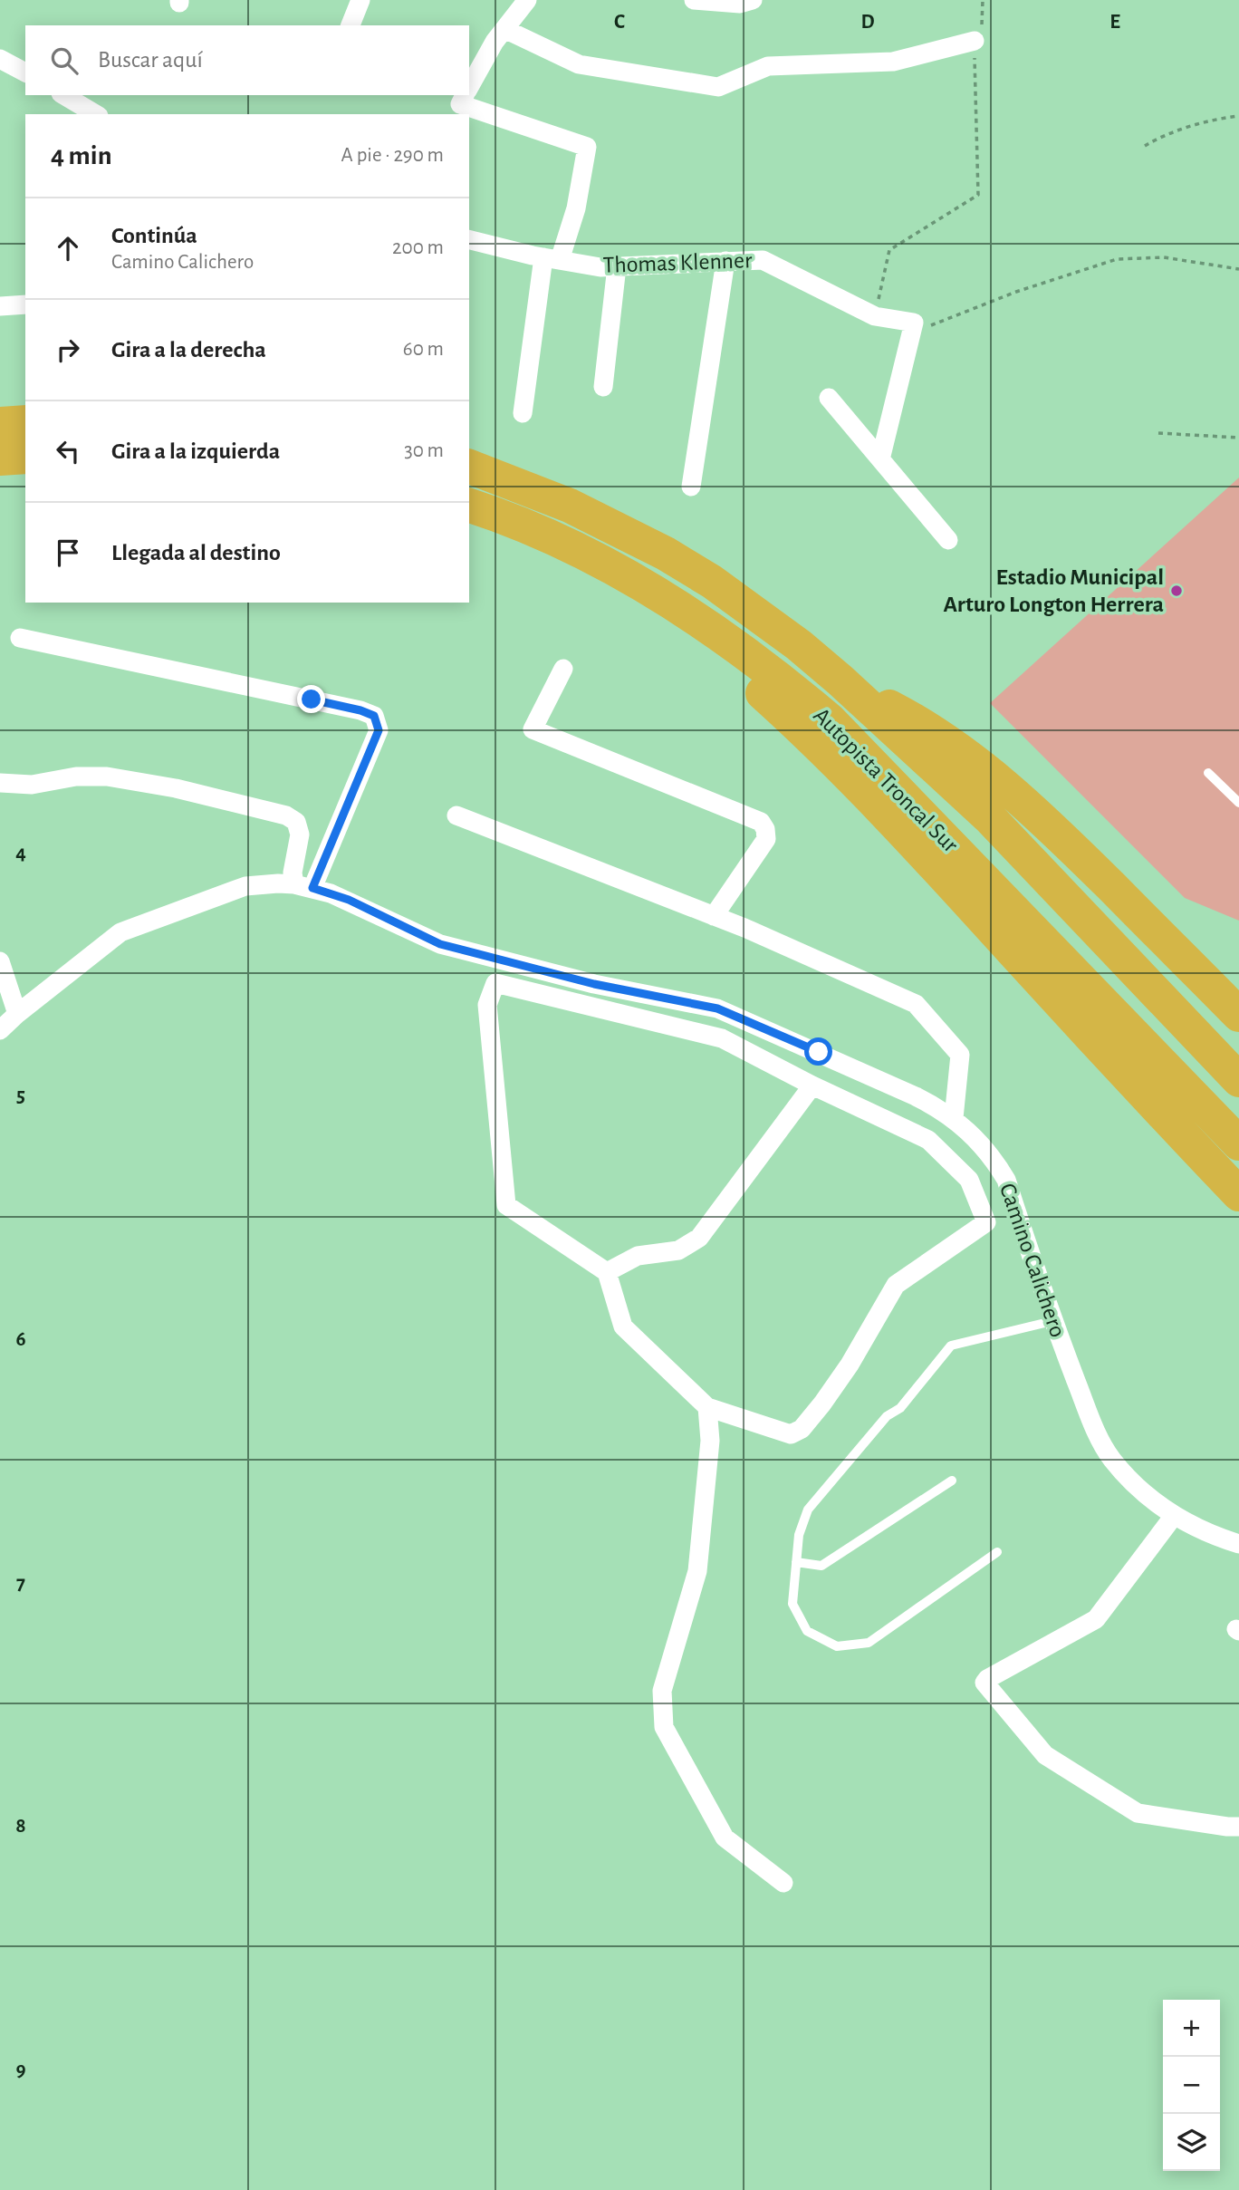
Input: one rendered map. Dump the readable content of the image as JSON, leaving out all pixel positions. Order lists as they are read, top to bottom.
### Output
{
  "streets": {
    "highway": ["Autopista Troncal Sur"],
    "street": ["Thomas Klenner", "Camino Calichero"]
  },
  "places": ["Estadio Municipal Arturo Longton Herrera"],
  "page": {
    "search": "Buscar aquí",
    "heading": ["4 min", "A pie · 290 m"],
    "list": [
      ["Continúa", "Camino Calichero", "200 m"],
      ["Gira a la derecha", "60 m"],
      ["Gira a la izquierda", "30 m"],
      "Llegada al destino"
    ],
    "map_buttons": ["+", "−"]
  },
  "grid": {
    "columns": ["C", "D", "E"],
    "rows": [
      "4",
      "5",
      "6",
      "7",
      "8",
      "9"
    ]
  }
}
